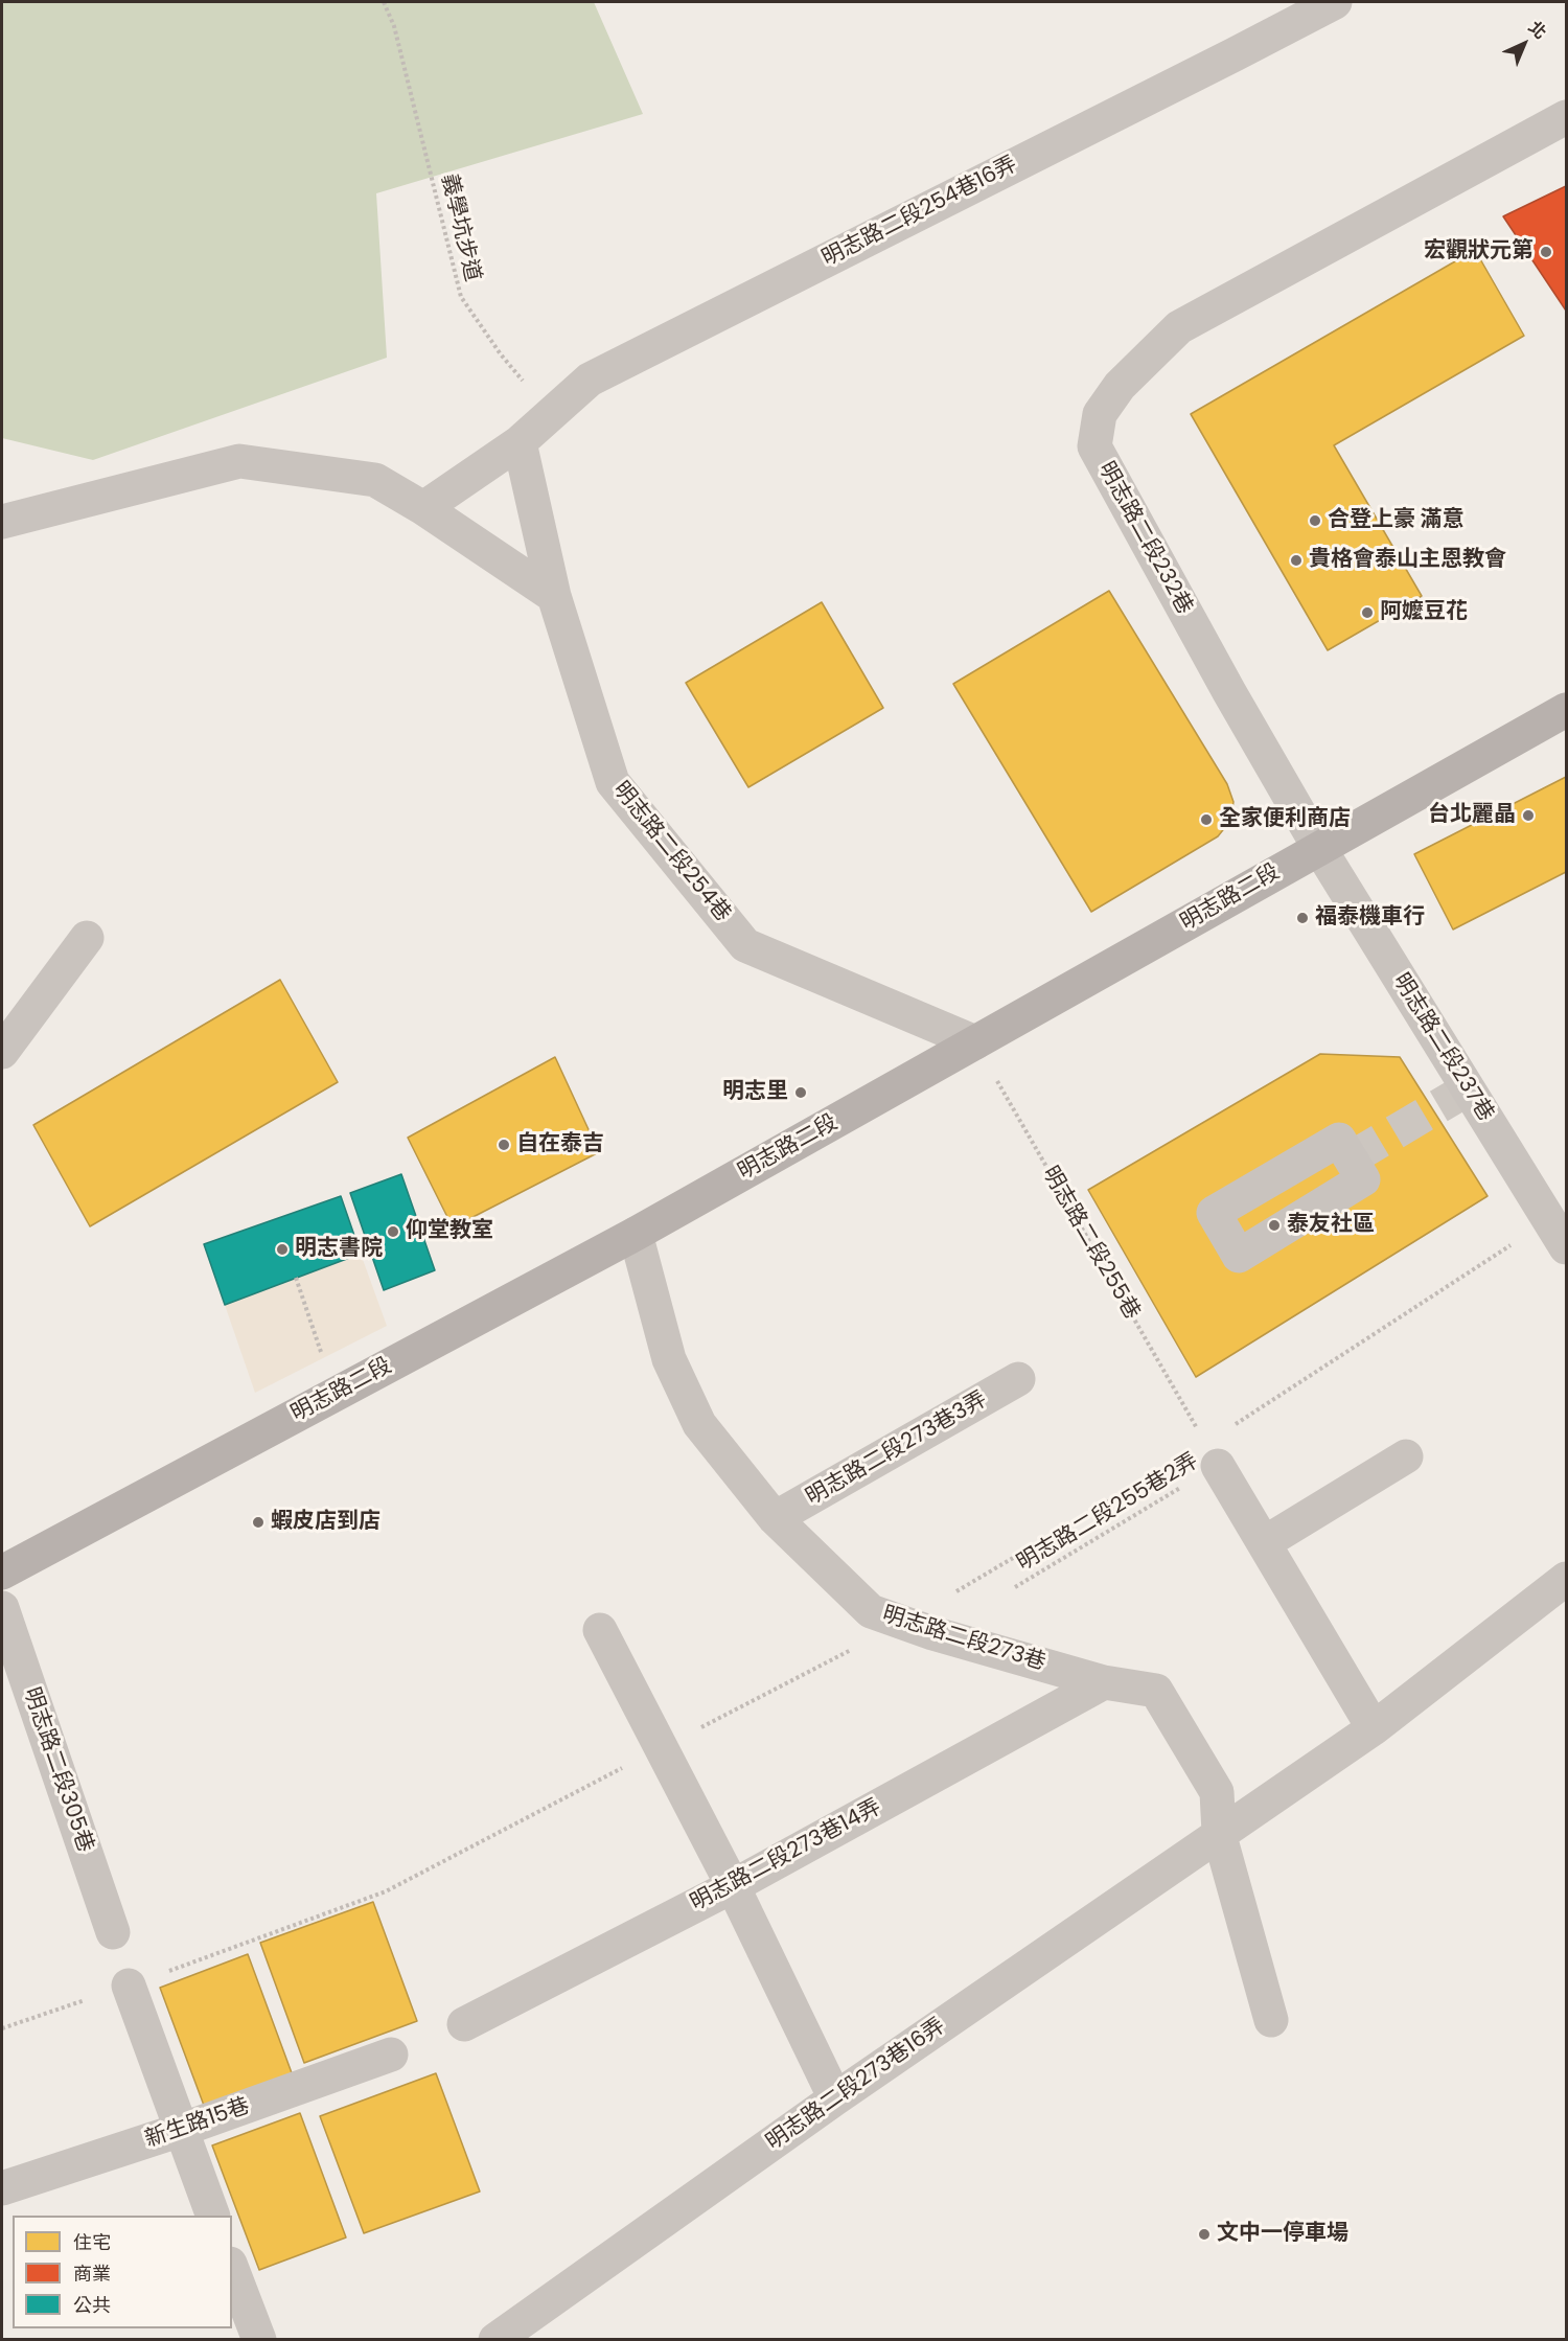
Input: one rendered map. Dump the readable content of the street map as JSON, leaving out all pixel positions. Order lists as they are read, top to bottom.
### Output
{
  "streets": {
    "main road": ["明志路二段"],
    "street": [
      "明志路二段254巷16弄",
      "明志路二段232巷",
      "明志路二段254巷",
      "明志路二段237巷",
      "明志路二段273巷3弄",
      "明志路二段273巷",
      "明志路二段305巷",
      "明志路二段273巷14弄",
      "明志路二段273巷16弄",
      "新生路15巷"
    ],
    "path": ["義學坑步道", "明志路二段255巷", "明志路二段255巷2弄"]
  },
  "crossings": [
    ["明志路二段254巷16弄", "義學坑步道"],
    ["明志路二段254巷16弄", "明志路二段254巷"],
    ["義學坑步道", "明志路二段254巷"],
    ["明志路二段232巷", "明志路二段"],
    ["明志路二段232巷", "明志路二段237巷"],
    ["明志路二段254巷", "明志路二段"],
    ["明志路二段254巷", "明志路二段255巷"],
    ["明志路二段", "明志路二段237巷"],
    ["明志路二段", "明志路二段255巷"],
    ["明志路二段", "明志路二段273巷"],
    ["明志路二段273巷3弄", "明志路二段273巷"],
    ["明志路二段273巷", "明志路二段273巷14弄"],
    ["明志路二段273巷", "明志路二段273巷16弄"]
  ],
  "places": [
    "宏觀狀元第",
    "合登上豪 滿意",
    "貴格會泰山主恩教會",
    "阿嬤豆花",
    "台北麗晶",
    "全家便利商店",
    "福泰機車行",
    "明志里",
    "自在泰吉",
    "泰友社區",
    "仰堂教室",
    "明志書院",
    "蝦皮店到店",
    "文中一停車場"
  ],
  "legend": ["住宅", "商業", "公共"],
  "north": "top right"
}
